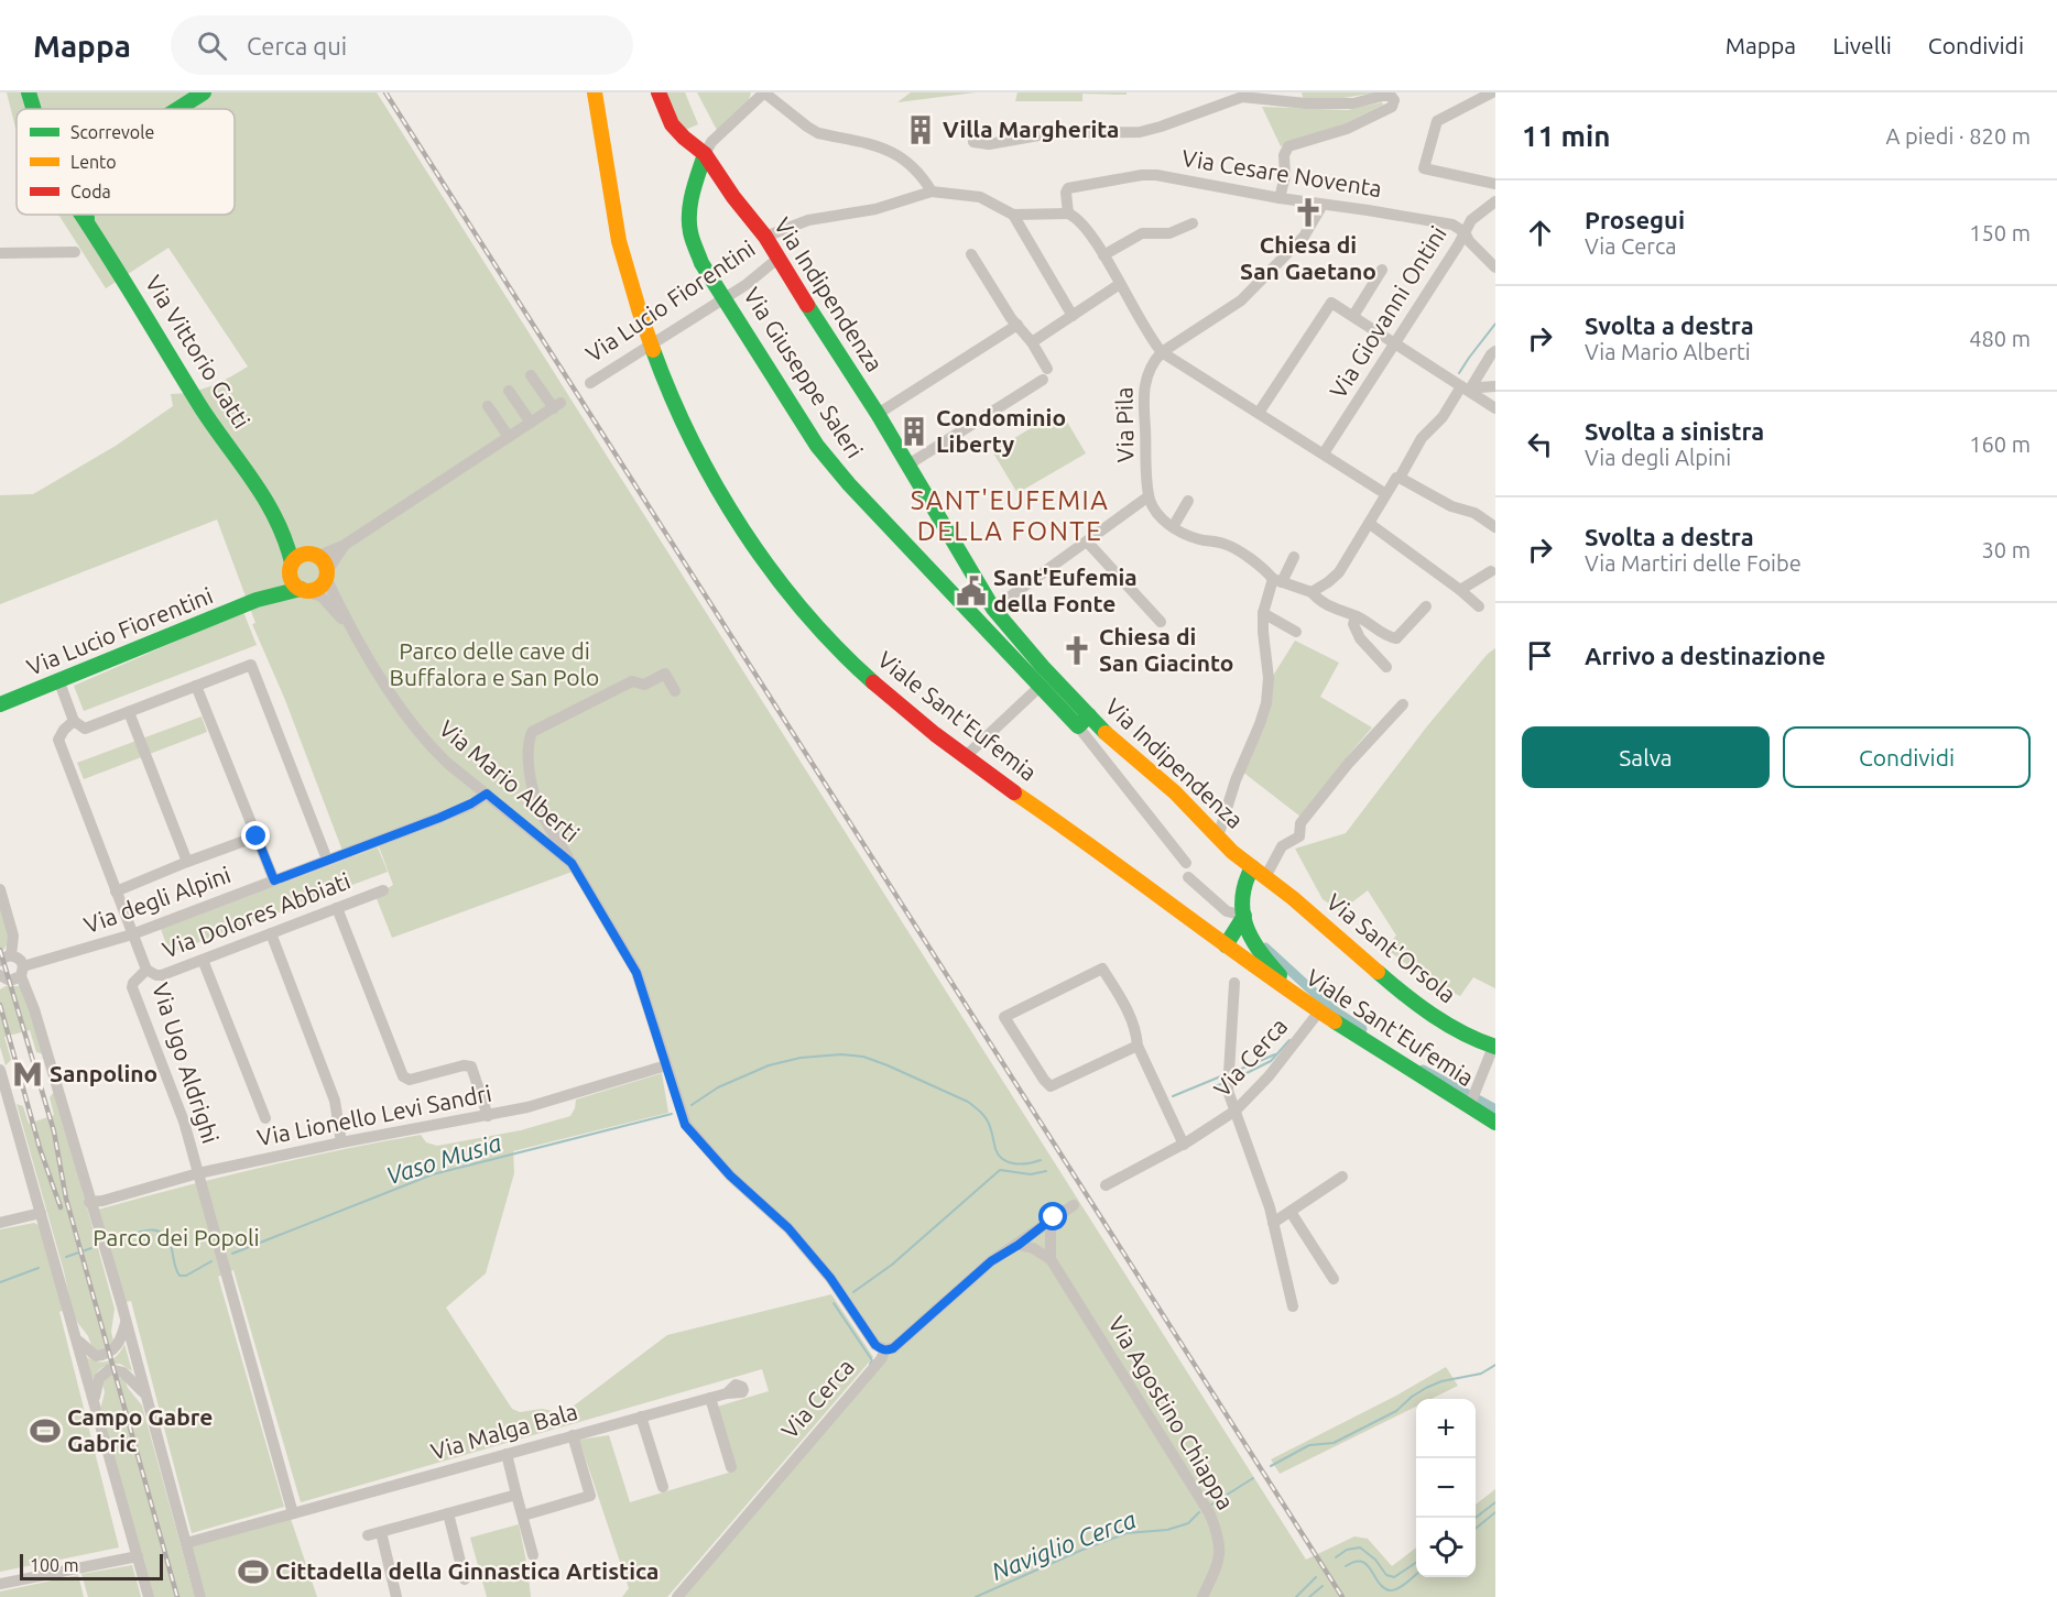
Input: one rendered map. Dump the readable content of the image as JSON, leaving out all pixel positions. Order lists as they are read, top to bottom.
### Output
{
  "streets": {
    "street": [
      "Via Cesare Noventa",
      "Via Indipendenza",
      "Via Lucio Fiorentini",
      "Via Giovanni Ontini",
      "Via Vittorio Gatti",
      "Via Giuseppe Saleri",
      "Via Pila",
      "Viale Sant'Eufemia",
      "Via Mario Alberti",
      "Via degli Alpini",
      "Via Dolores Abbiati",
      "Via Sant'Orsola",
      "Via Cerca",
      "Via Ugo Aldrighi",
      "Via Lionello Levi Sandri",
      "Via Agostino Chiappa",
      "Via Malga Bala"
    ]
  },
  "crossings": [
    ["Via Cesare Noventa", "Via Giovanni Ontini"],
    ["Via Indipendenza", "Via Lucio Fiorentini"],
    ["Via Indipendenza", "Via Giuseppe Saleri"],
    ["Via Indipendenza", "Via Sant'Orsola"],
    ["Via Lucio Fiorentini", "Via Vittorio Gatti"],
    ["Via Lucio Fiorentini", "Via Giuseppe Saleri"],
    ["Via Lucio Fiorentini", "Viale Sant'Eufemia"],
    ["Via Lucio Fiorentini", "Via Mario Alberti"],
    ["Via Vittorio Gatti", "Via Mario Alberti"],
    ["Viale Sant'Eufemia", "Via Sant'Orsola"],
    ["Viale Sant'Eufemia", "Via Cerca"],
    ["Via Mario Alberti", "Via degli Alpini"],
    ["Via Mario Alberti", "Via Cerca"],
    ["Via Mario Alberti", "Via Lionello Levi Sandri"],
    ["Via degli Alpini", "Via Ugo Aldrighi"],
    ["Via Dolores Abbiati", "Via Ugo Aldrighi"],
    ["Via Ugo Aldrighi", "Via Lionello Levi Sandri"]
  ],
  "districts": ["SANT'EUFEMIA DELLA FONTE"],
  "water": ["Vaso Musia", "Naviglio Cerca"],
  "parks": ["Parco delle cave di Buffalora e San Polo", "Parco dei Popoli"],
  "places": {
    "building": ["Villa Margherita", "Condominio Liberty"],
    "church": ["Chiesa di San Gaetano", "Chiesa di San Giacinto"],
    "public building": ["Sant'Eufemia della Fonte"],
    "metro station": ["Sanpolino"],
    "sports": ["Campo Gabre Gabric", "Cittadella della Ginnastica Artistica"]
  },
  "legend": ["Scorrevole", "Lento", "Coda"],
  "scale_bar": "100 m",
  "page": {
    "header": "Mappa",
    "search": "Cerca qui",
    "nav": ["Mappa", "Livelli", "Condividi"],
    "heading": ["11 min", "A piedi · 820 m"],
    "list": [
      ["Prosegui", "Via Cerca", "150 m"],
      ["Svolta a destra", "Via Mario Alberti", "480 m"],
      ["Svolta a sinistra", "Via degli Alpini", "160 m"],
      ["Svolta a destra", "Via Martiri delle Foibe", "30 m"],
      "Arrivo a destinazione"
    ],
    "buttons": ["Salva", "Condividi"],
    "map_buttons": ["+", "−"],
    "scale": "100 m"
  }
}
